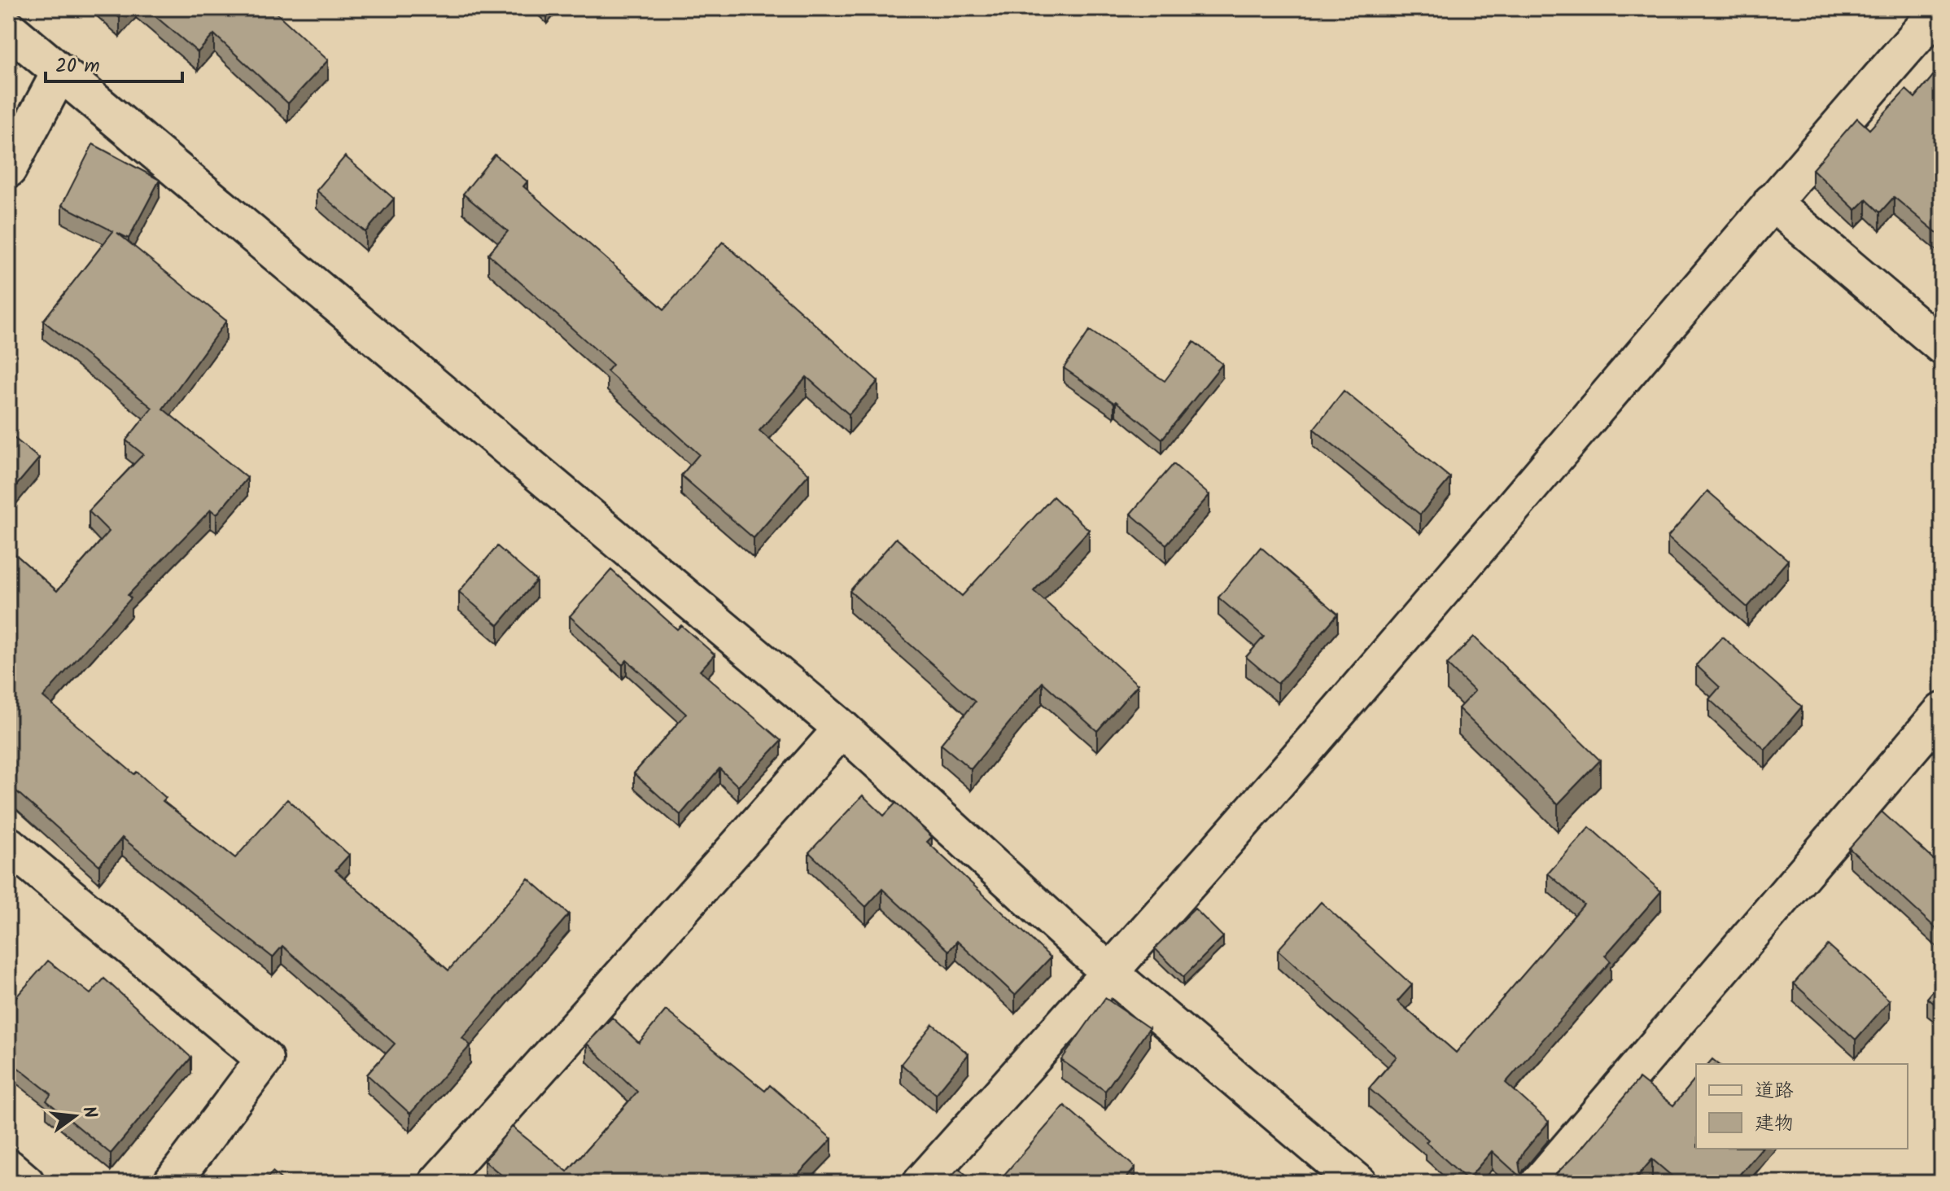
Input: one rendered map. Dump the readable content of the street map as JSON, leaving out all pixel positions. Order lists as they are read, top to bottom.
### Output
{
  "legend": ["道路", "建物"],
  "scale_bar": "20 m",
  "north": "right"
}
